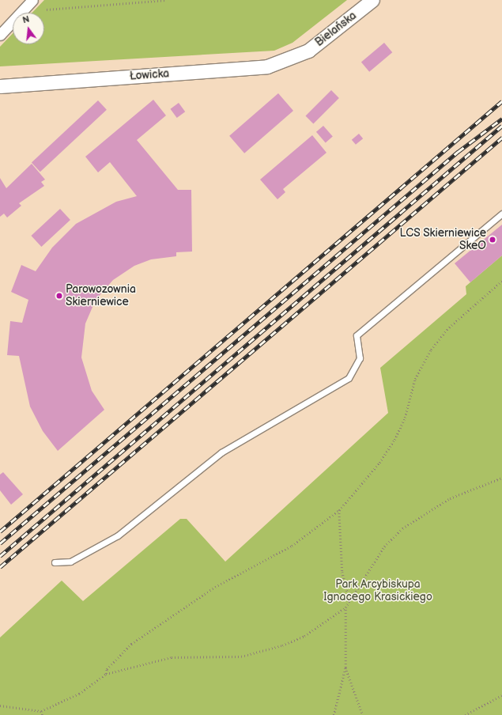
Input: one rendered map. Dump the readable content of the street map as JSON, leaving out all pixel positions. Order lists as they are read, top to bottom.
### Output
{
  "streets": {
    "street": ["Bielańska", "Łowicka"]
  },
  "crossings": [
    ["Bielańska", "Łowicka"]
  ],
  "parks": ["Park Arcybiskupa Ignacego Krasickiego"],
  "places": ["LCS Skierniewice SkeO", "Parowozownia Skierniewice"],
  "north": "top"
}
